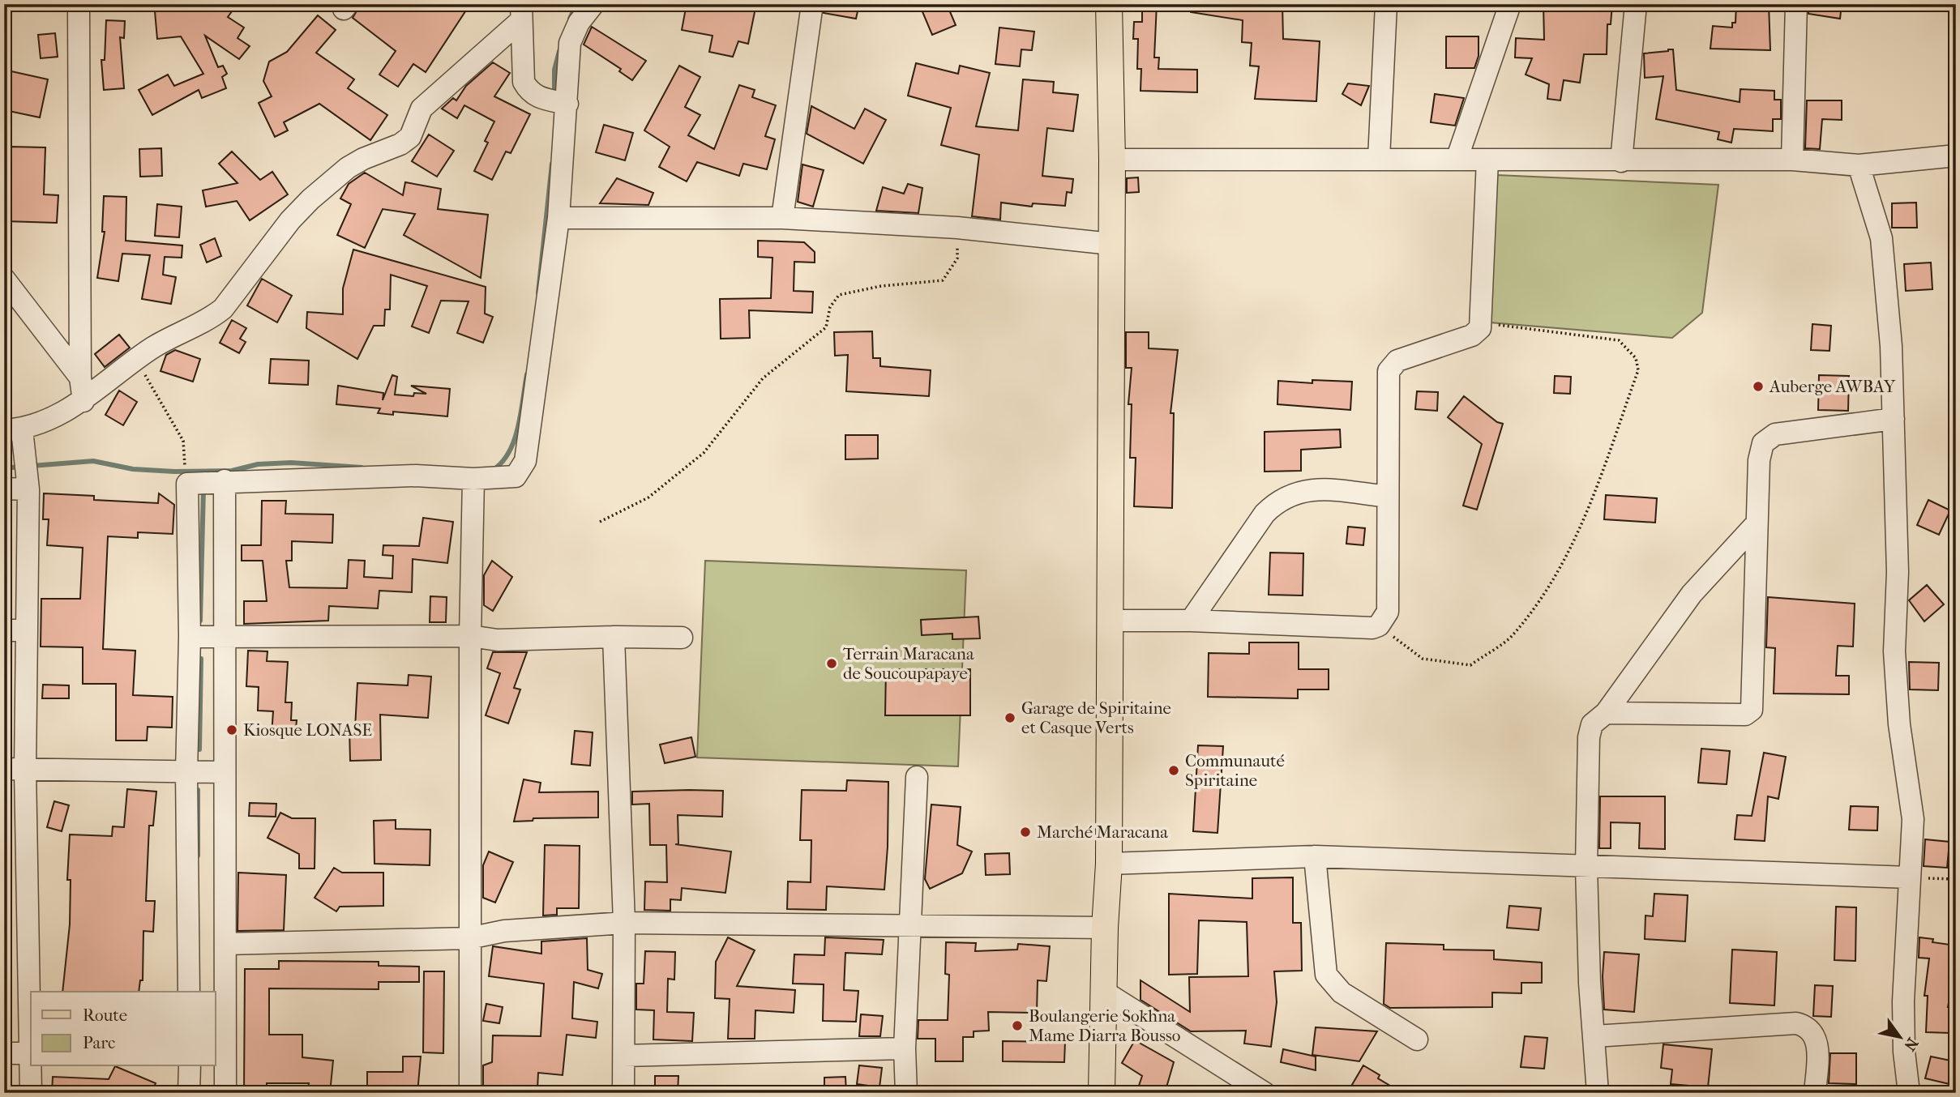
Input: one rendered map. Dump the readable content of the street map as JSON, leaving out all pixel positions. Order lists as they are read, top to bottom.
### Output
{
  "places": [
    "Auberge AWBAY",
    "Terrain Maracana de Soucoupapaye",
    "Garage de Spiritaine et Casque Verts",
    "Kiosque LONASE",
    "Communauté Spiritaine",
    "Marché Maracana",
    "Boulangerie Sokhna Mame Diarra Bousso"
  ],
  "legend": ["Route", "Parc"],
  "north": "bottom right"
}
